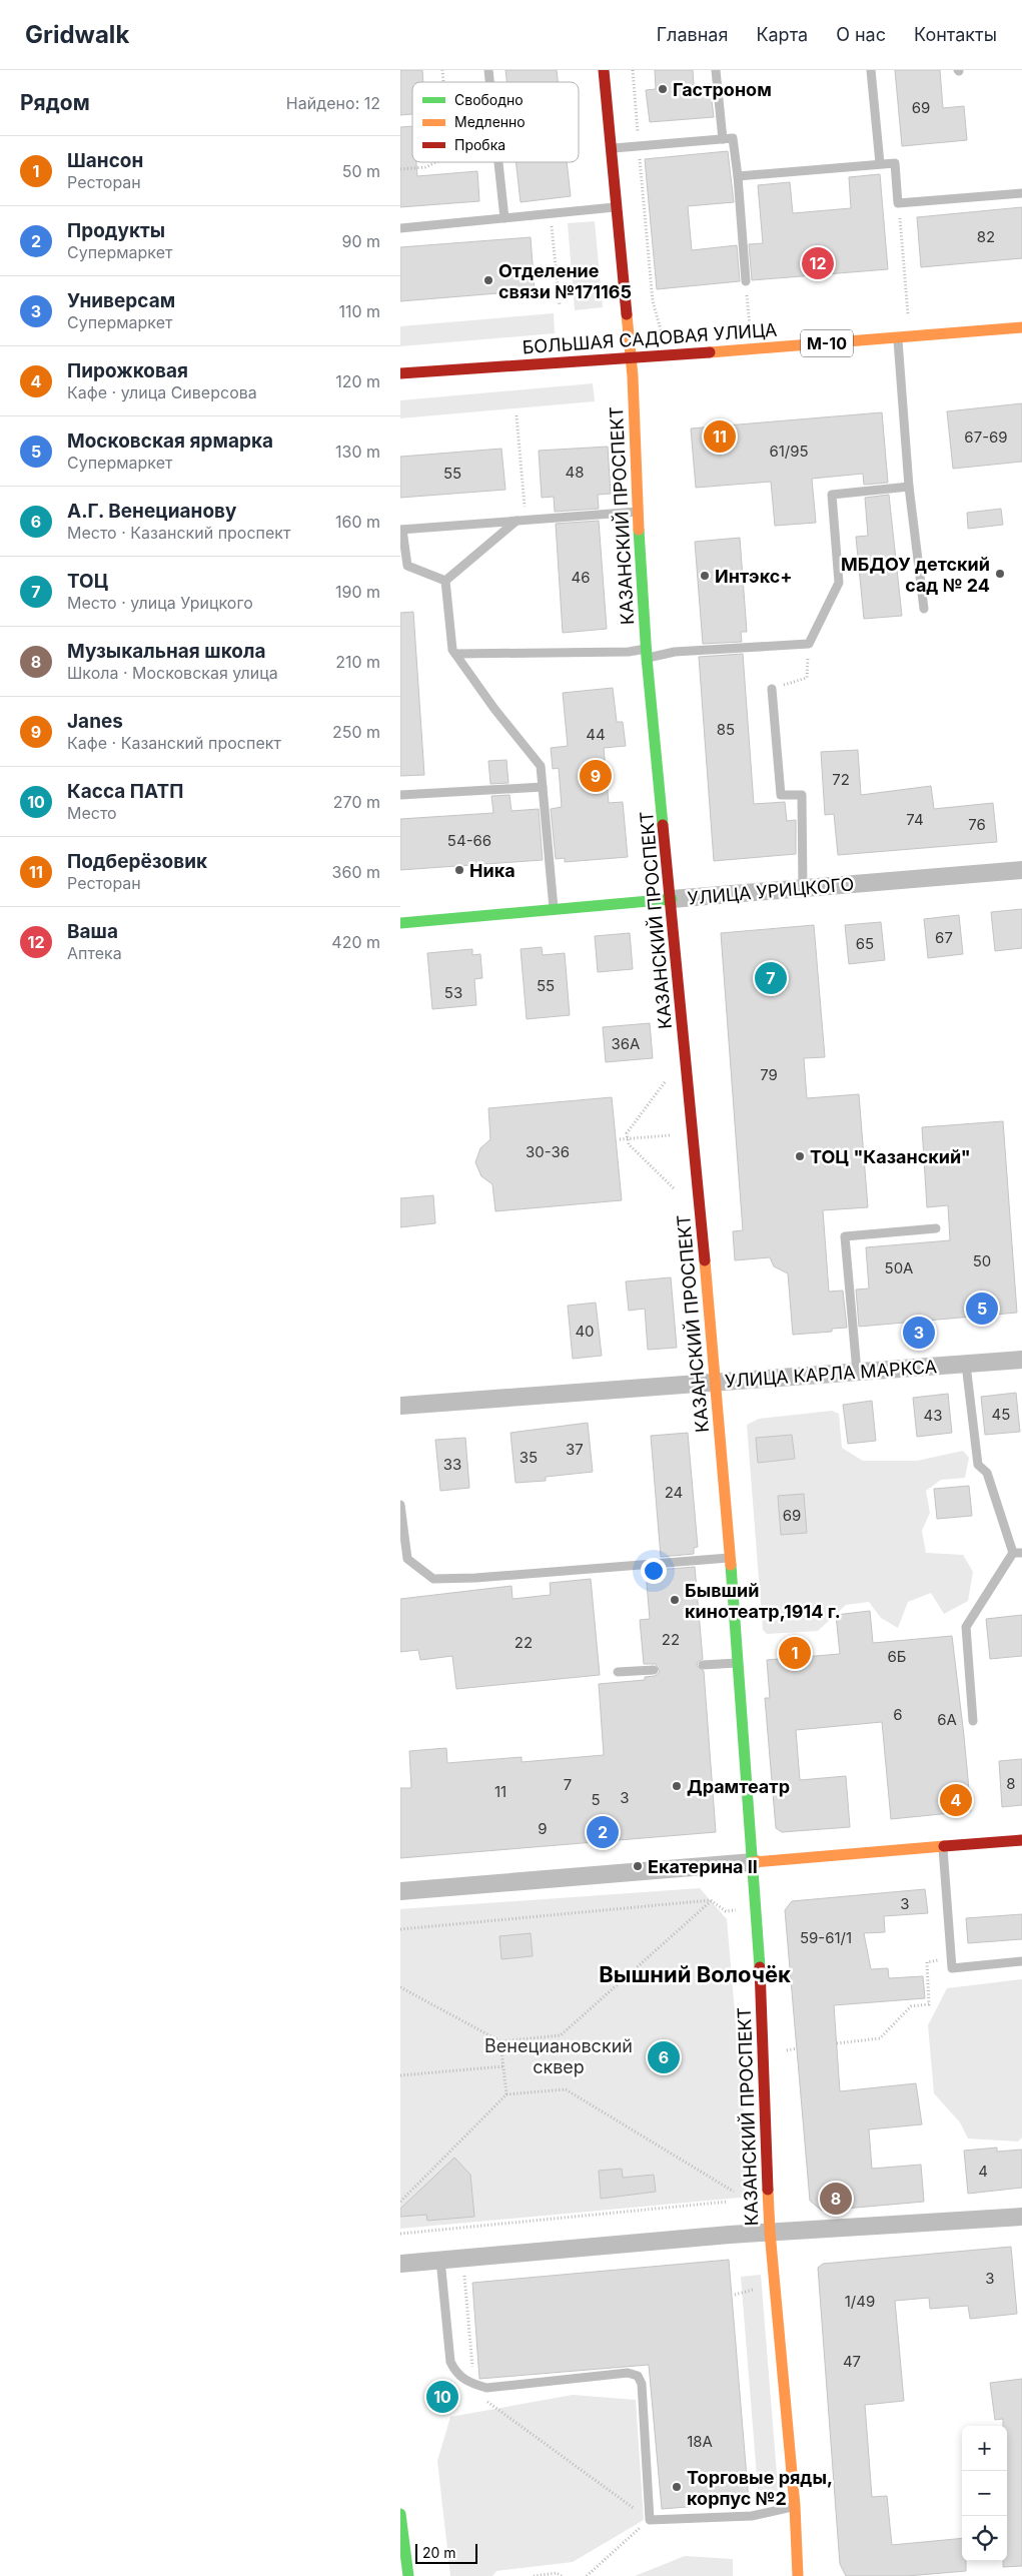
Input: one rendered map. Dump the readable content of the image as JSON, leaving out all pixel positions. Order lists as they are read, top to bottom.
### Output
{
  "streets": {
    "main road": [
      "БОЛЬШАЯ САДОВАЯ УЛИЦА",
      "М-10",
      "КАЗАНСКИЙ ПРОСПЕКТ",
      "УЛИЦА УРИЦКОГО"
    ],
    "street": ["УЛИЦА КАРЛА МАРКСА"]
  },
  "crossings": [
    ["БОЛЬШАЯ САДОВАЯ УЛИЦА", "КАЗАНСКИЙ ПРОСПЕКТ"],
    ["КАЗАНСКИЙ ПРОСПЕКТ", "УЛИЦА УРИЦКОГО"],
    ["КАЗАНСКИЙ ПРОСПЕКТ", "УЛИЦА КАРЛА МАРКСА"]
  ],
  "districts": ["Вышний Волочёк"],
  "parks": ["Венециановский сквер"],
  "places": [
    "Гастроном",
    "Отделение связи №171165",
    "МБДОУ детский сад № 24",
    "Интэкс+",
    "Ника",
    "ТОЦ \"Казанский\"",
    "Бывший кинотеатр,1914 г.",
    "Драмтеатр",
    "Екатерина II",
    "Торговые ряды, корпус №2"
  ],
  "house_numbers": [
    "69",
    "82",
    "67-69",
    "61/95",
    "48",
    "55",
    "46",
    "85",
    "44",
    "72",
    "74",
    "76",
    "54-66",
    "67",
    "65",
    "55",
    "53",
    "36А",
    "79",
    "30-36",
    "50",
    "50А",
    "40",
    "45",
    "43",
    "37",
    "35",
    "33",
    "24",
    "69",
    "22",
    "22",
    "6Б",
    "6",
    "6А",
    "8",
    "7",
    "11",
    "3",
    "5",
    "9",
    "3",
    "59-61/1",
    "4",
    "3",
    "1/49",
    "47",
    "18А"
  ],
  "legend": ["Свободно", "Медленно", "Пробка"],
  "scale_bar": "20 m",
  "page": {
    "header": "Gridwalk",
    "nav": [
      "Главная",
      "Карта",
      "О нас",
      "Контакты"
    ],
    "heading": ["Рядом", "Найдено: 12"],
    "list": [
      {
        "mark": "1",
        "name": "Шансон",
        "note": "Ресторан",
        "value": "50 m"
      },
      {
        "mark": "2",
        "name": "Продукты",
        "note": "Супермаркет",
        "value": "90 m"
      },
      {
        "mark": "3",
        "name": "Универсам",
        "note": "Супермаркет",
        "value": "110 m"
      },
      {
        "mark": "4",
        "name": "Пирожковая",
        "note": "Кафе · улица Сиверсова",
        "value": "120 m"
      },
      {
        "mark": "5",
        "name": "Московская ярмарка",
        "note": "Супермаркет",
        "value": "130 m"
      },
      {
        "mark": "6",
        "name": "А.Г. Венецианову",
        "note": "Место · Казанский проспект",
        "value": "160 m"
      },
      {
        "mark": "7",
        "name": "ТОЦ",
        "note": "Место · улица Урицкого",
        "value": "190 m"
      },
      {
        "mark": "8",
        "name": "Музыкальная школа",
        "note": "Школа · Московская улица",
        "value": "210 m"
      },
      {
        "mark": "9",
        "name": "Janes",
        "note": "Кафе · Казанский проспект",
        "value": "250 m"
      },
      {
        "mark": "10",
        "name": "Касса ПАТП",
        "note": "Место",
        "value": "270 m"
      },
      {
        "mark": "11",
        "name": "Подберёзовик",
        "note": "Ресторан",
        "value": "360 m"
      },
      {
        "mark": "12",
        "name": "Ваша",
        "note": "Аптека",
        "value": "420 m"
      }
    ],
    "pins": [
      "12",
      "11",
      "9",
      "7",
      "5",
      "3",
      "1",
      "4",
      "2",
      "6",
      "8",
      "10"
    ],
    "map_buttons": ["+", "−"],
    "scale": "20 m"
  }
}
